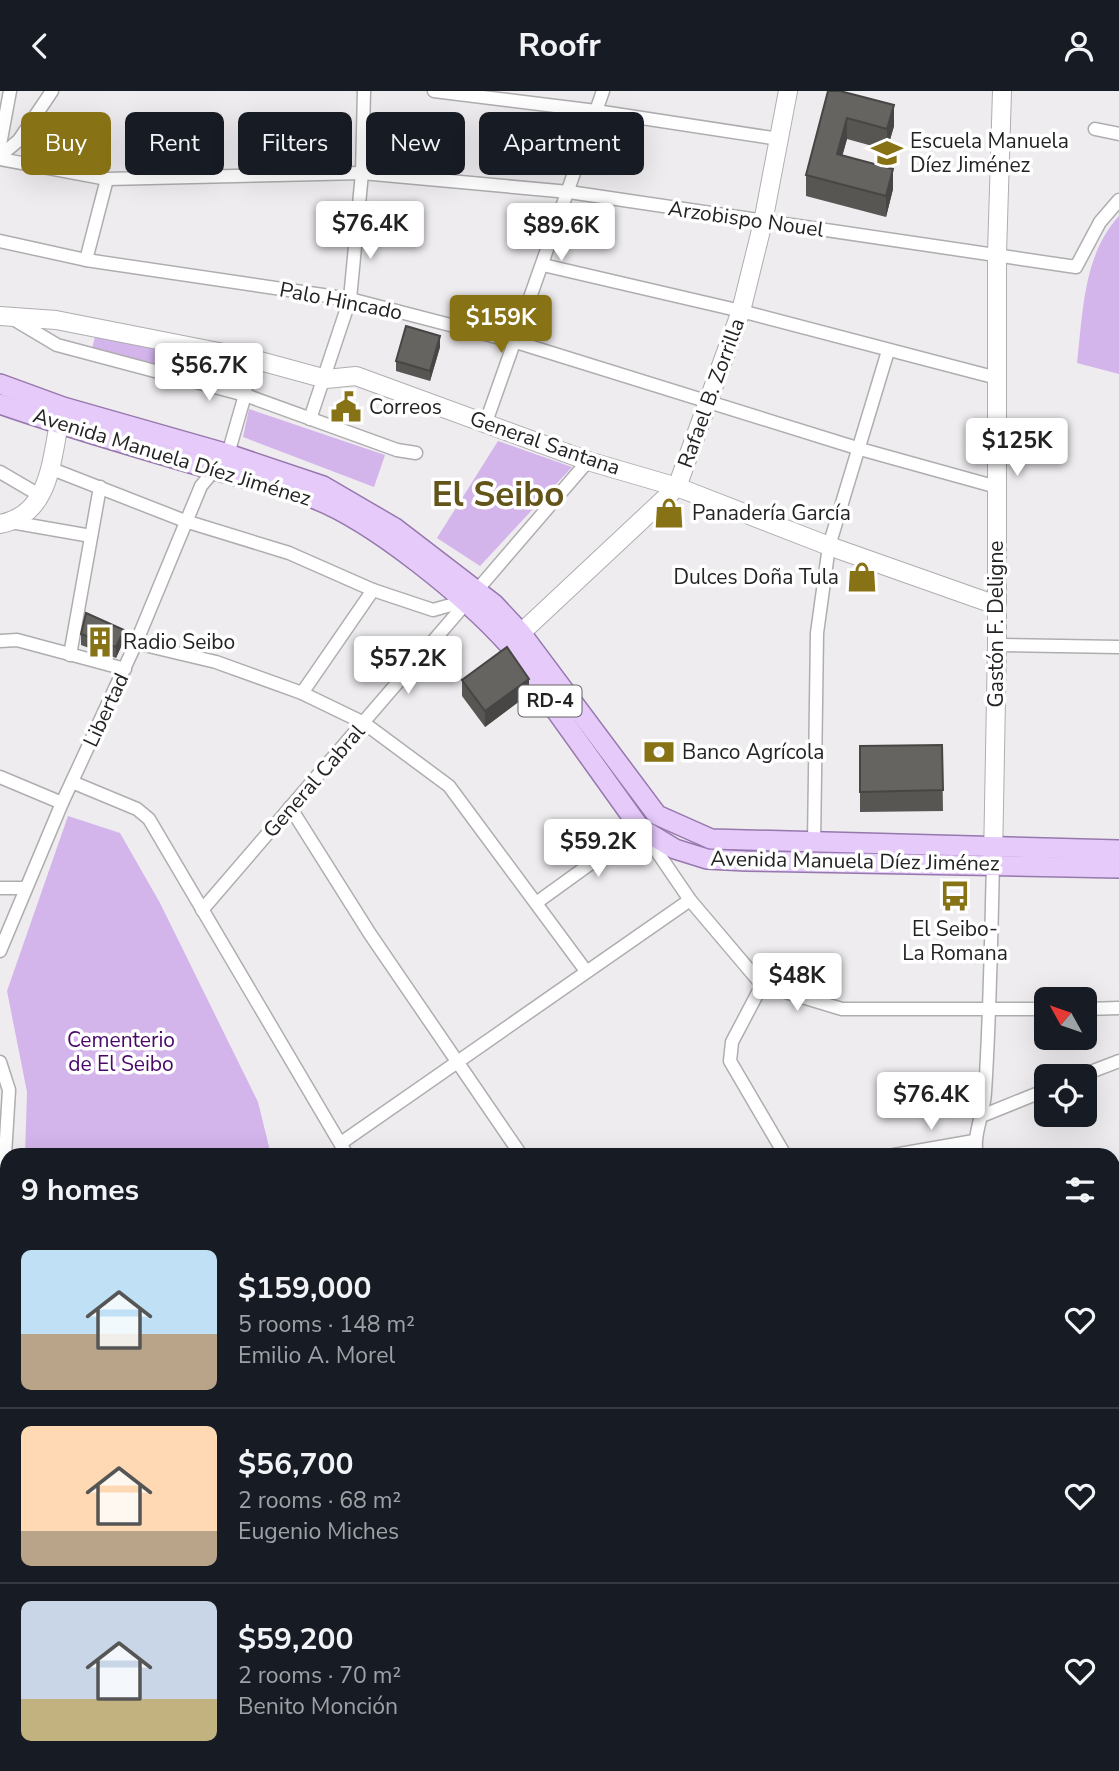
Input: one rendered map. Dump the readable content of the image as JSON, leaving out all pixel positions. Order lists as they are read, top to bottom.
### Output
{
  "streets": {
    "main road": ["Avenida Manuela Díez Jiménez", "RD-4"],
    "street": [
      "Arzobispo Nouel",
      "Palo Hincado",
      "Rafael B. Zorrilla",
      "General Santana",
      "Gastón F. Deligne",
      "Libertad",
      "General Cabral"
    ]
  },
  "crossings": [
    ["Arzobispo Nouel", "Rafael B. Zorrilla"],
    ["Arzobispo Nouel", "Gastón F. Deligne"],
    ["Palo Hincado", "Rafael B. Zorrilla"],
    ["Palo Hincado", "Gastón F. Deligne"],
    ["Rafael B. Zorrilla", "General Santana"],
    ["Rafael B. Zorrilla", "Avenida Manuela Díez Jiménez"],
    ["General Santana", "Gastón F. Deligne"],
    ["General Santana", "General Cabral"],
    ["Avenida Manuela Díez Jiménez", "Gastón F. Deligne"],
    ["Avenida Manuela Díez Jiménez", "Libertad"],
    ["Avenida Manuela Díez Jiménez", "General Cabral"]
  ],
  "districts": ["El Seibo"],
  "parks": ["Cementerio de El Seibo"],
  "places": {
    "school or university": ["Escuela Manuela Díez Jiménez"],
    "public building": ["Correos"],
    "shop": ["Panadería García", "Dulces Doña Tula"],
    "building": ["Radio Seibo"],
    "bank": ["Banco Agrícola"],
    "bus stop": ["El Seibo- La Romana"]
  },
  "north": "top left",
  "page": {
    "header": "Roofr",
    "chip": [
      "Buy",
      "Rent",
      "Filters",
      "New",
      "Apartment"
    ],
    "price": [
      "$76.4K",
      "$89.6K",
      "$159K",
      "$56.7K",
      "$125K",
      "$57.2K",
      "$59.2K",
      "$48K",
      "$76.4K"
    ],
    "heading": "9 homes",
    "list": [
      {
        "name": "$159,000",
        "note": "5 rooms · 148 m² · Emilio A. Morel"
      },
      {
        "name": "$56,700",
        "note": "2 rooms · 68 m² · Eugenio Miches"
      },
      {
        "name": "$59,200",
        "note": "2 rooms · 70 m² · Benito Monción"
      }
    ]
  }
}
